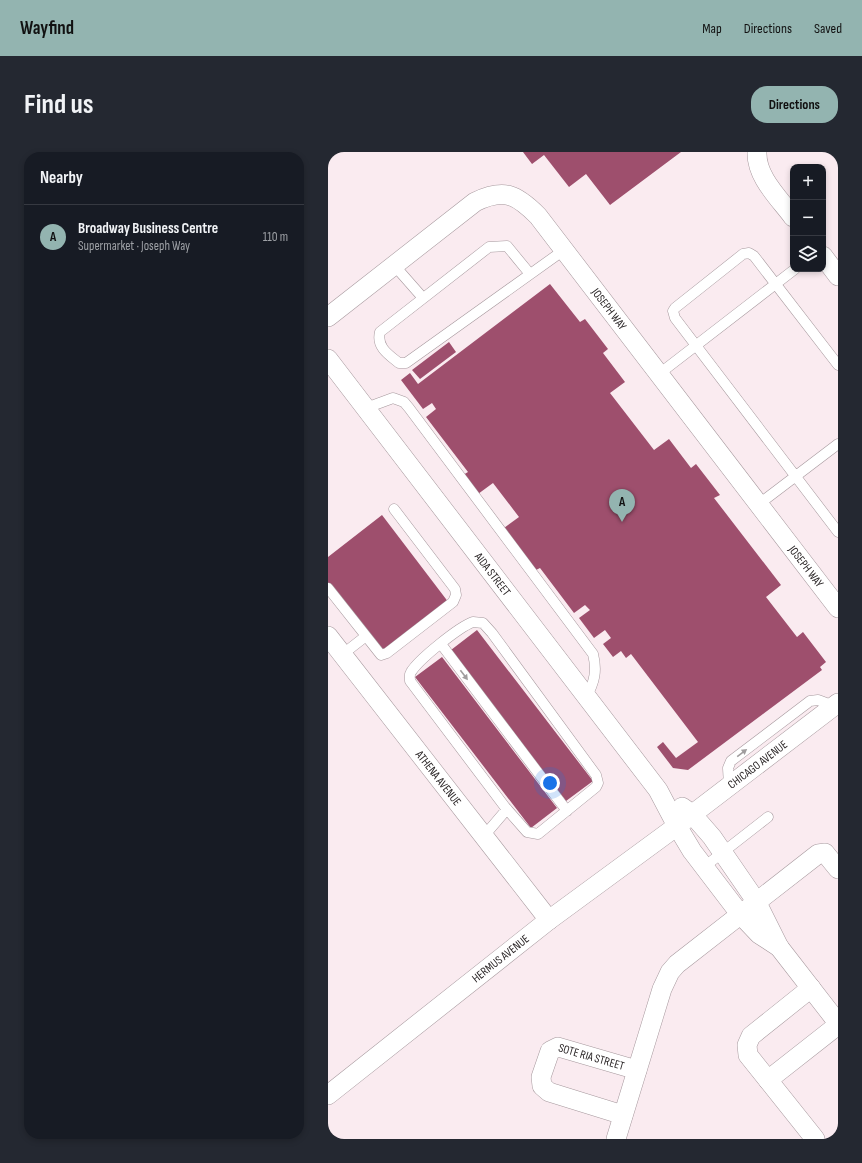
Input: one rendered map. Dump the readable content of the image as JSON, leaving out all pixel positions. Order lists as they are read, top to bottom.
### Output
{
  "streets": {
    "street": [
      "JOSEPH WAY",
      "AIDA STREET",
      "CHICAGO AVENUE",
      "ATHENA AVENUE",
      "HERMUS AVENUE",
      "SOTE RIA STREET"
    ]
  },
  "crossings": [
    ["AIDA STREET", "CHICAGO AVENUE"],
    ["AIDA STREET", "HERMUS AVENUE"],
    ["CHICAGO AVENUE", "HERMUS AVENUE"],
    ["ATHENA AVENUE", "HERMUS AVENUE"]
  ],
  "page": {
    "header": "Wayfind",
    "nav": ["Map", "Directions", "Saved"],
    "buttons": "Directions",
    "title": "Find us",
    "heading": "Nearby",
    "map_buttons": ["+", "−"],
    "list": [
      {
        "mark": "A",
        "name": "Broadway Business Centre",
        "note": "Supermarket · Joseph Way",
        "value": "110 m"
      }
    ],
    "pins": "A"
  }
}
